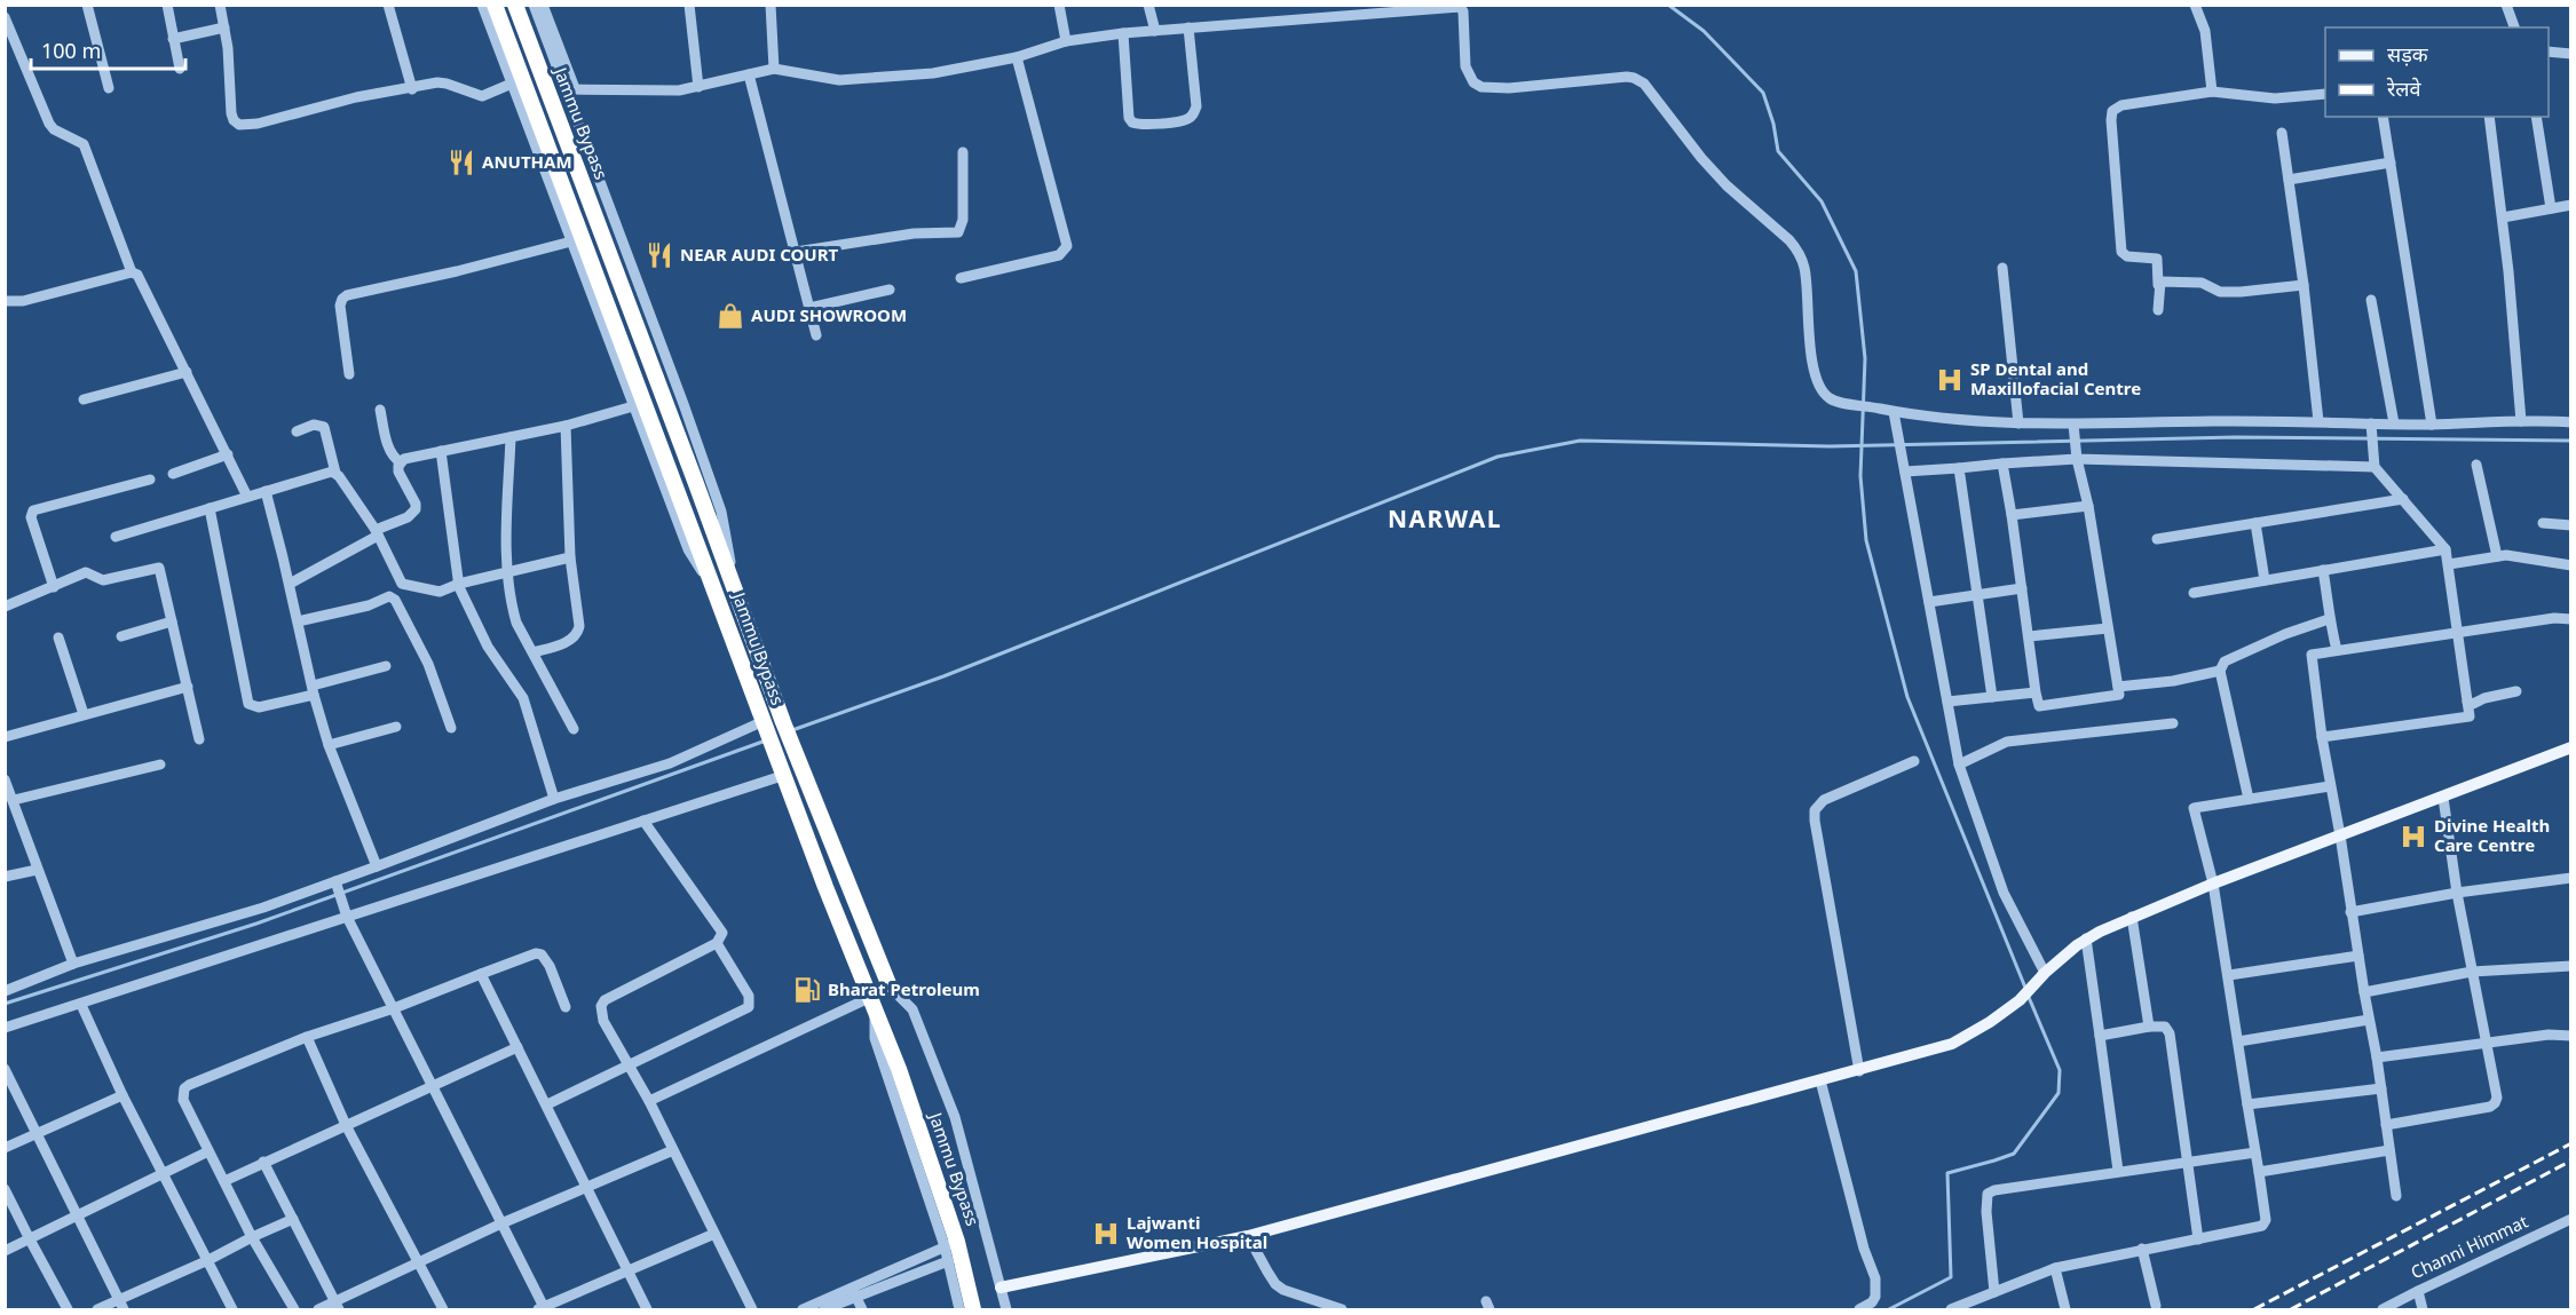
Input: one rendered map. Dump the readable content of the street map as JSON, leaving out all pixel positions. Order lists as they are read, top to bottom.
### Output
{
  "streets": {
    "highway": ["Jammu Bypass"],
    "street": ["Channi Himmat"]
  },
  "districts": ["NARWAL"],
  "places": {
    "restaurant": ["ANUTHAM", "NEAR AUDI COURT"],
    "shop": ["AUDI SHOWROOM"],
    "hospital": ["SP Dental and Maxillofacial Centre", "Divine Health Care Centre", "Lajwanti Women Hospital"],
    "fuel station": ["Bharat Petroleum"]
  },
  "legend": ["सड़क", "रेलवे"],
  "scale_bar": "100 m"
}
